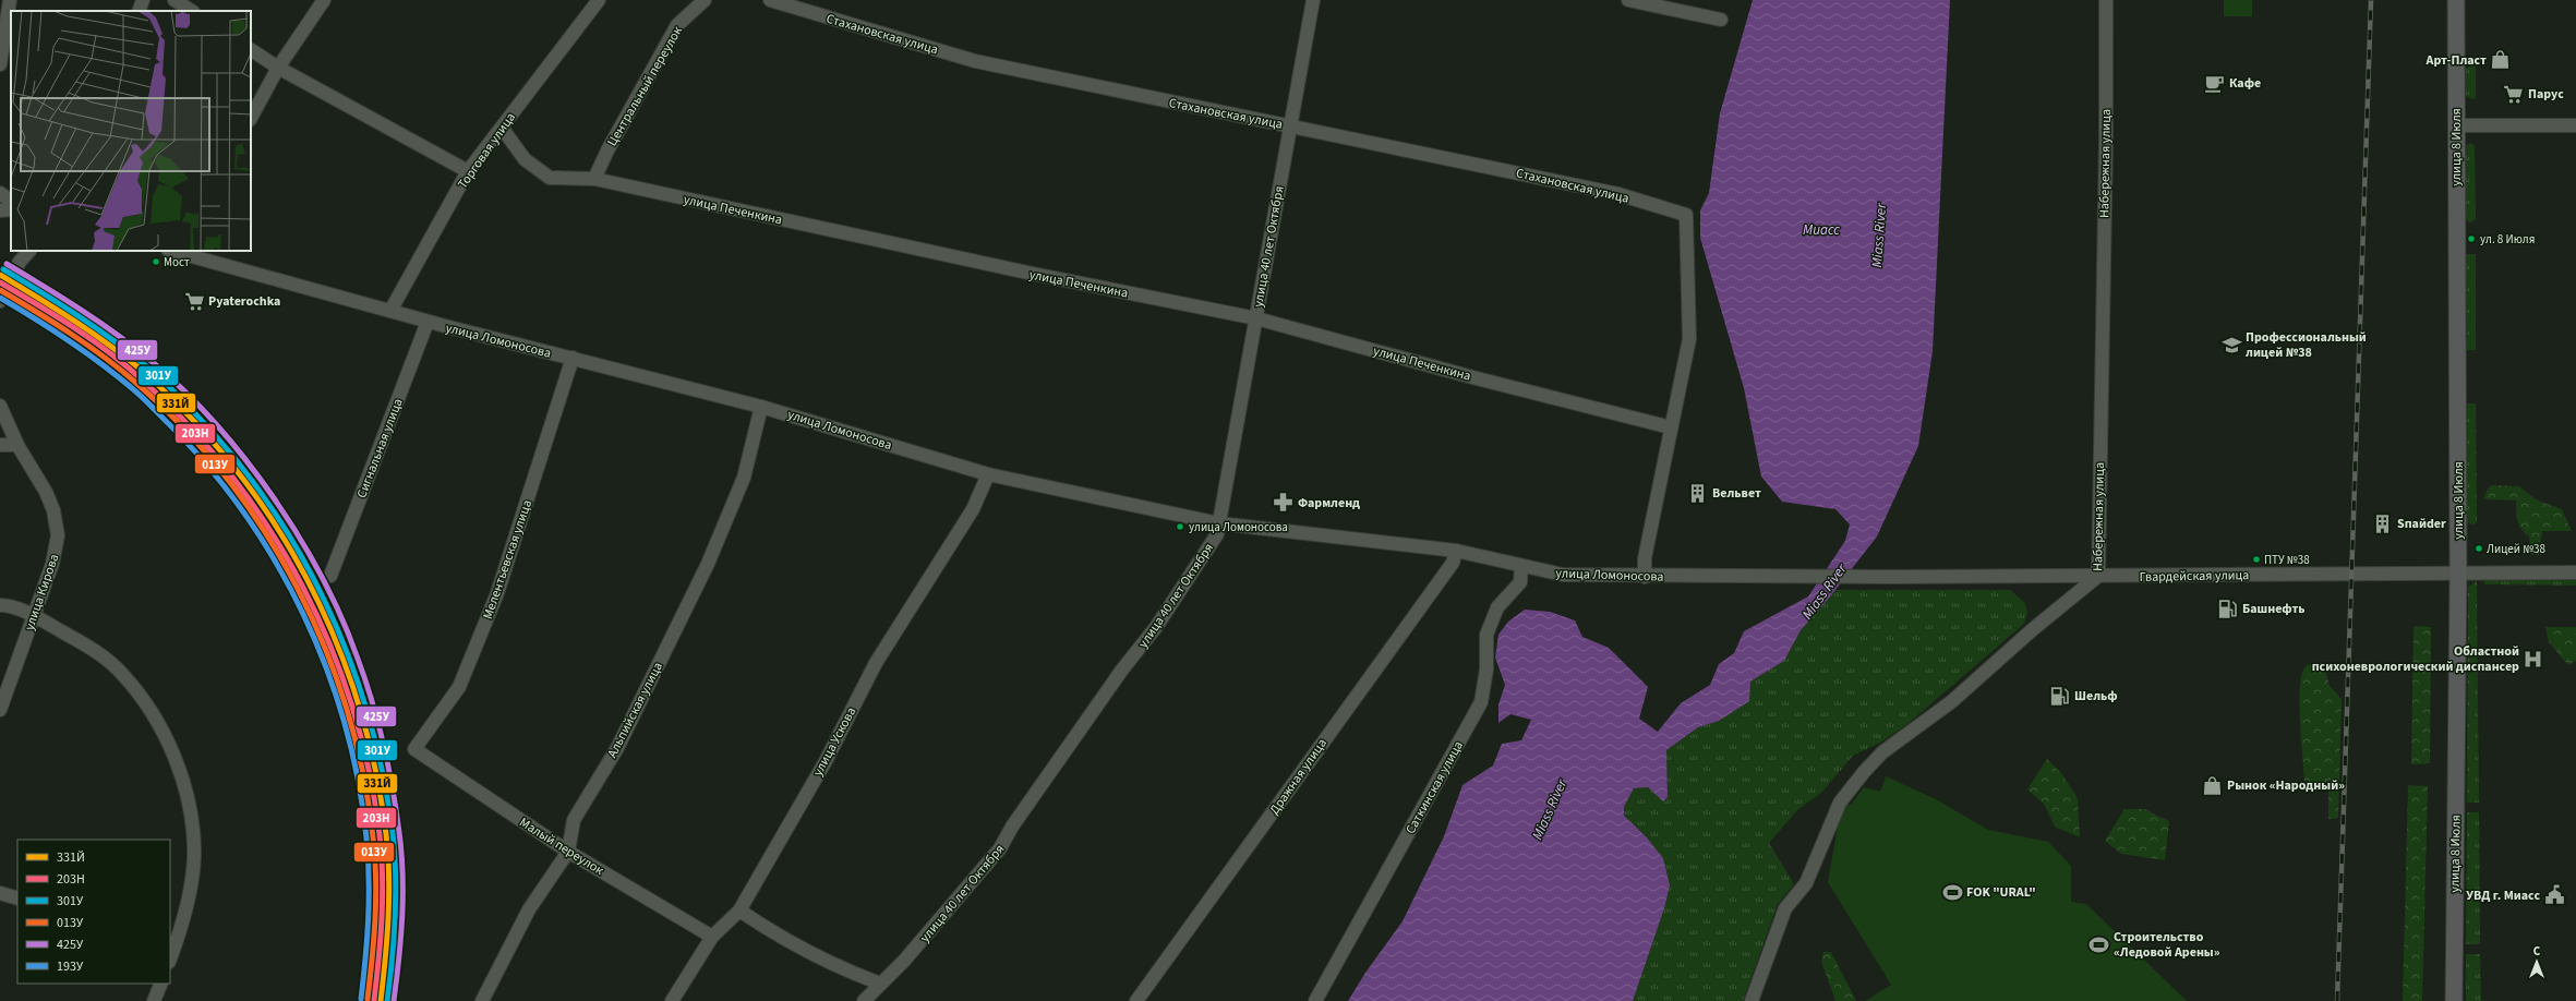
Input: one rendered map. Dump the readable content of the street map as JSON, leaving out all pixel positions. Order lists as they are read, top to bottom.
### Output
{
  "streets": {
    "main road": ["улица 8 Июля"],
    "street": [
      "Стахановская улица",
      "Центральный переулок",
      "Торговая улица",
      "Набережная улица",
      "улица Печенкина",
      "улица 40 лет Октября",
      "улица Ломоносова",
      "Сигнальная улица",
      "Мелентьевская улица",
      "Гвардейская улица",
      "улица Кирова",
      "Альпийская улица",
      "улица Ускова",
      "Дражная улица",
      "Саткинская улица",
      "Малый переулок"
    ]
  },
  "crossings": [
    ["Стахановская улица", "улица Печенкина"],
    ["Стахановская улица", "улица 40 лет Октября"],
    ["Центральный переулок", "улица Печенкина"],
    ["улица 8 Июля", "Гвардейская улица"],
    ["Торговая улица", "улица Печенкина"],
    ["Торговая улица", "улица Ломоносова"],
    ["Набережная улица", "Гвардейская улица"],
    ["улица Печенкина", "улица 40 лет Октября"],
    ["улица 40 лет Октября", "улица Ломоносова"],
    ["улица Ломоносова", "Сигнальная улица"],
    ["улица Ломоносова", "Мелентьевская улица"],
    ["улица Ломоносова", "Гвардейская улица"],
    ["улица Ломоносова", "Альпийская улица"],
    ["улица Ломоносова", "улица Ускова"],
    ["улица Ломоносова", "Дражная улица"],
    ["улица Ломоносова", "Саткинская улица"],
    ["Мелентьевская улица", "Малый переулок"],
    ["Альпийская улица", "Малый переулок"],
    ["улица Ускова", "Малый переулок"]
  ],
  "water": ["Миасс", "Miass River"],
  "places": {
    "shop": ["Арт-Пласт", "Рынок «Народный»"],
    "cafe": ["Кафе"],
    "supermarket": ["Парус", "Pyaterochka"],
    "other": [
      "ул. 8 Июля",
      "Мост",
      "улица Ломоносова",
      "Лицей №38",
      "ПТУ №38"
    ],
    "school or university": ["Профессиональный лицей №38"],
    "building": ["Вельвет", "Sпайder"],
    "pharmacy": ["Фармленд"],
    "fuel station": ["Башнефть", "Шельф"],
    "hospital": ["Областной психоневрологический диспансер"],
    "sports": ["FOK \"URAL\"", "Строительство «Ледовой Арены»"],
    "public building": ["УВД г. Миасс"]
  },
  "lines": [
    "transit line 425У",
    "transit line 301У",
    "transit line 331Й",
    "transit line 203Н",
    "transit line 013У",
    "transit line 193У"
  ],
  "legend": [
    "331Й",
    "203Н",
    "301У",
    "013У",
    "425У",
    "193У"
  ],
  "north": "top"
}
